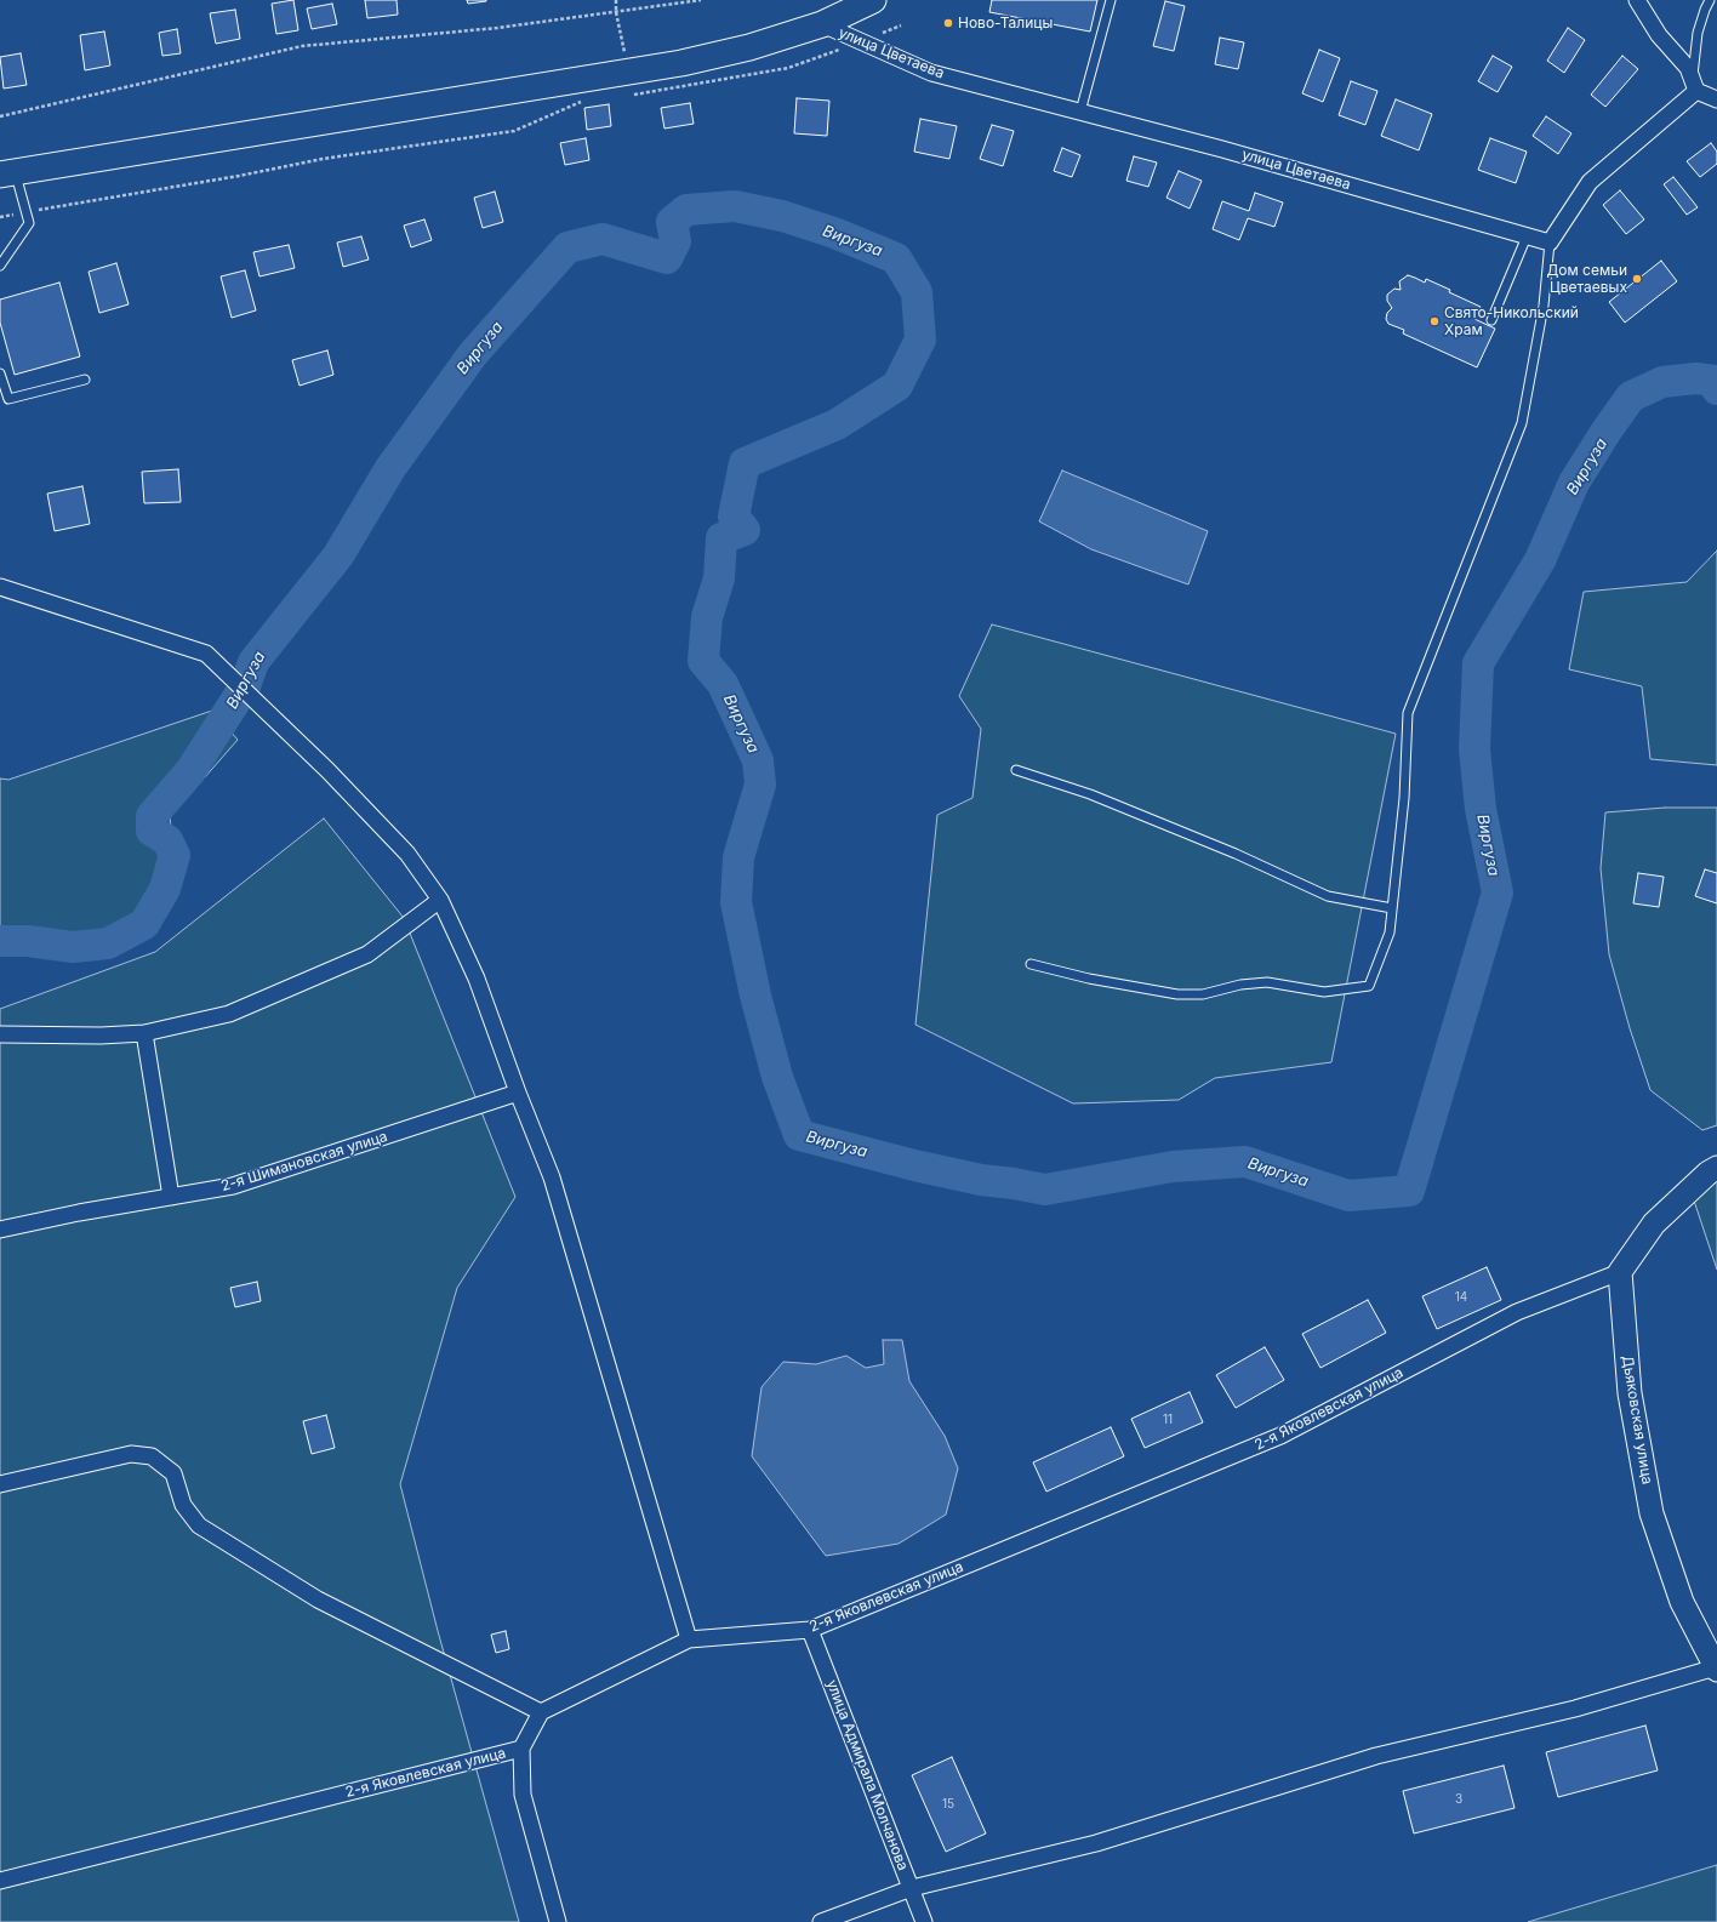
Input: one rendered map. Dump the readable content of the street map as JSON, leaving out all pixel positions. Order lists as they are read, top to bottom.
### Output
{
  "streets": {
    "street": [
      "улица Цветаева",
      "2-я Шимановская улица",
      "2-я Яковлевская улица",
      "Дьяковская улица",
      "улица Адмирала Молчанова"
    ]
  },
  "crossings": [
    ["2-я Яковлевская улица", "Дьяковская улица"],
    ["2-я Яковлевская улица", "улица Адмирала Молчанова"]
  ],
  "water": ["Виргуза"],
  "places": ["Ново-Талицы", "Дом семьи Цветаевых", "Свято-Никольский Храм"],
  "house_numbers": [
    "14",
    "11",
    "3",
    "15"
  ]
}
